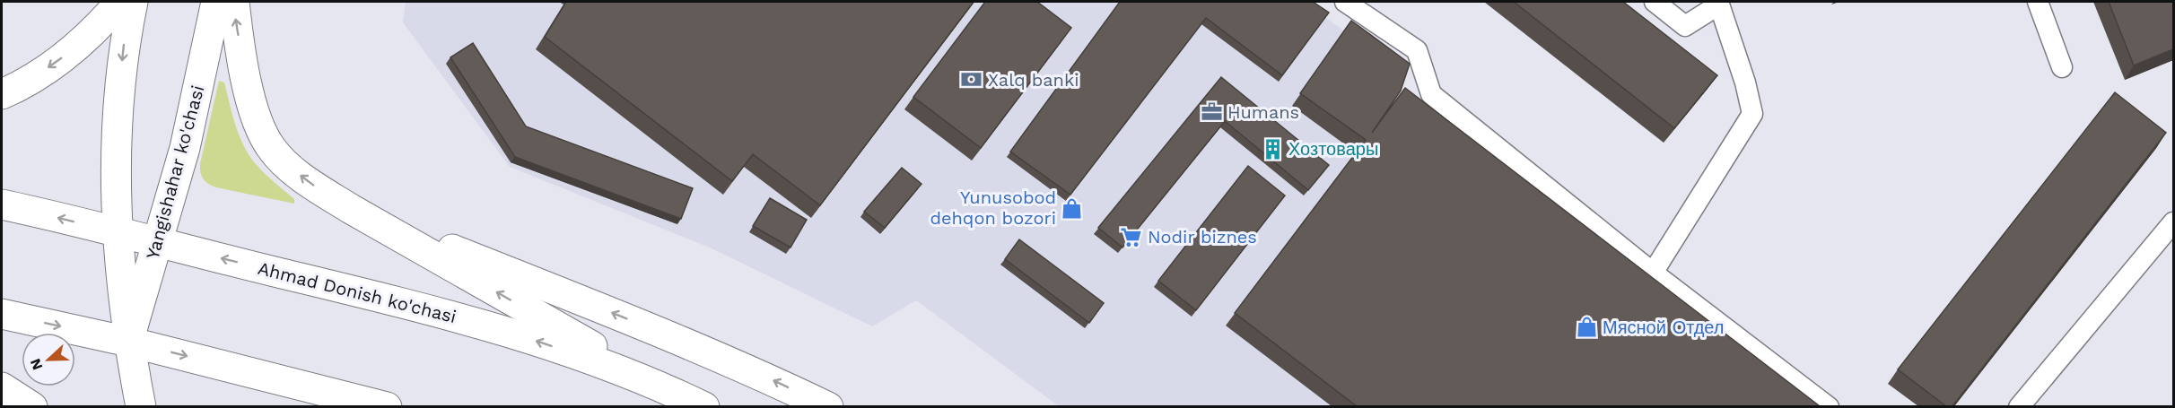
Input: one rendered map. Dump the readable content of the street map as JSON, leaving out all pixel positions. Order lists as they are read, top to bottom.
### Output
{
  "streets": {
    "main road": ["Yangishahar ko'chasi", "Ahmad Donish ko'chasi"]
  },
  "crossings": [
    ["Yangishahar ko'chasi", "Ahmad Donish ko'chasi"]
  ],
  "places": {
    "bank": ["Xalq banki"],
    "office": ["Humans"],
    "building": ["Хозтовары"],
    "shop": ["Yunusobod dehqon bozori", "Мясной Отдел"],
    "supermarket": ["Nodir biznes"]
  },
  "north": "left"
}
